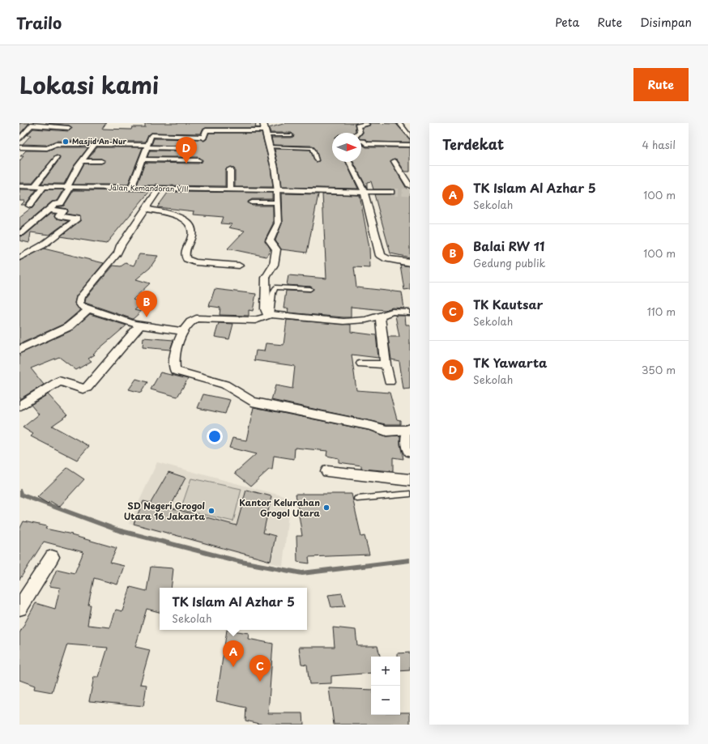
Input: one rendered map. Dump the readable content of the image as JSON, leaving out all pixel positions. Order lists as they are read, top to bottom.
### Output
{
  "streets": {
    "street": ["Jalan Kemandoran VIII"]
  },
  "places": ["Masjid An-Nur", "Kantor Kelurahan Grogol Utara", "SD Negeri Grogol Utara 16 Jakarta"],
  "north": "right",
  "page": {
    "header": "Trailo",
    "nav": ["Peta", "Rute", "Disimpan"],
    "title": "Lokasi kami",
    "buttons": "Rute",
    "heading": ["Terdekat", "4 hasil"],
    "pins": [
      "D",
      "B",
      "A",
      "C"
    ],
    "list": [
      {
        "mark": "A",
        "name": "TK Islam Al Azhar 5",
        "note": "Sekolah",
        "value": "100 m"
      },
      {
        "mark": "B",
        "name": "Balai RW 11",
        "note": "Gedung publik",
        "value": "100 m"
      },
      {
        "mark": "C",
        "name": "TK Kautsar",
        "note": "Sekolah",
        "value": "110 m"
      },
      {
        "mark": "D",
        "name": "TK Yawarta",
        "note": "Sekolah",
        "value": "350 m"
      }
    ],
    "popup": ["TK Islam Al Azhar 5", "Sekolah"],
    "map_buttons": ["+", "−"]
  }
}
